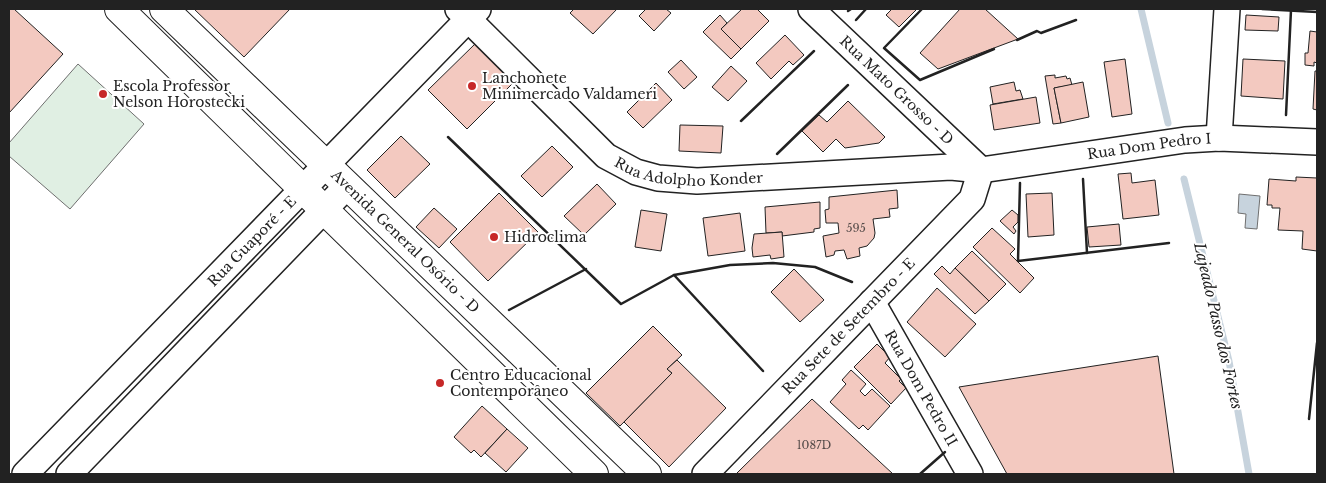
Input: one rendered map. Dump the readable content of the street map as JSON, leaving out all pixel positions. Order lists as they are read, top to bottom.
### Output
{
  "streets": {
    "main road": ["Avenida General Osório - D"],
    "street": [
      "Rua Mato Grosso - D",
      "Rua Dom Pedro I",
      "Rua Adolpho Konder",
      "Rua Guaporé - E",
      "Rua Sete de Setembro - E",
      "Rua Dom Pedro II"
    ]
  },
  "crossings": [
    ["Rua Mato Grosso - D", "Rua Dom Pedro I"],
    ["Rua Mato Grosso - D", "Rua Adolpho Konder"],
    ["Rua Mato Grosso - D", "Rua Sete de Setembro - E"],
    ["Rua Dom Pedro I", "Rua Adolpho Konder"],
    ["Rua Dom Pedro I", "Rua Sete de Setembro - E"],
    ["Rua Adolpho Konder", "Rua Guaporé - E"],
    ["Rua Adolpho Konder", "Rua Sete de Setembro - E"],
    ["Rua Guaporé - E", "Avenida General Osório - D"],
    ["Rua Sete de Setembro - E", "Rua Dom Pedro II"]
  ],
  "water": ["Lajeado Passo dos Fortes"],
  "places": [
    "Lanchonete Minimercado Valdameri",
    "Escola Professor Nelson Horostecki",
    "Hidroclima",
    "Centro Educacional Contemporâneo"
  ],
  "house_numbers": ["595", "1087D"]
}
